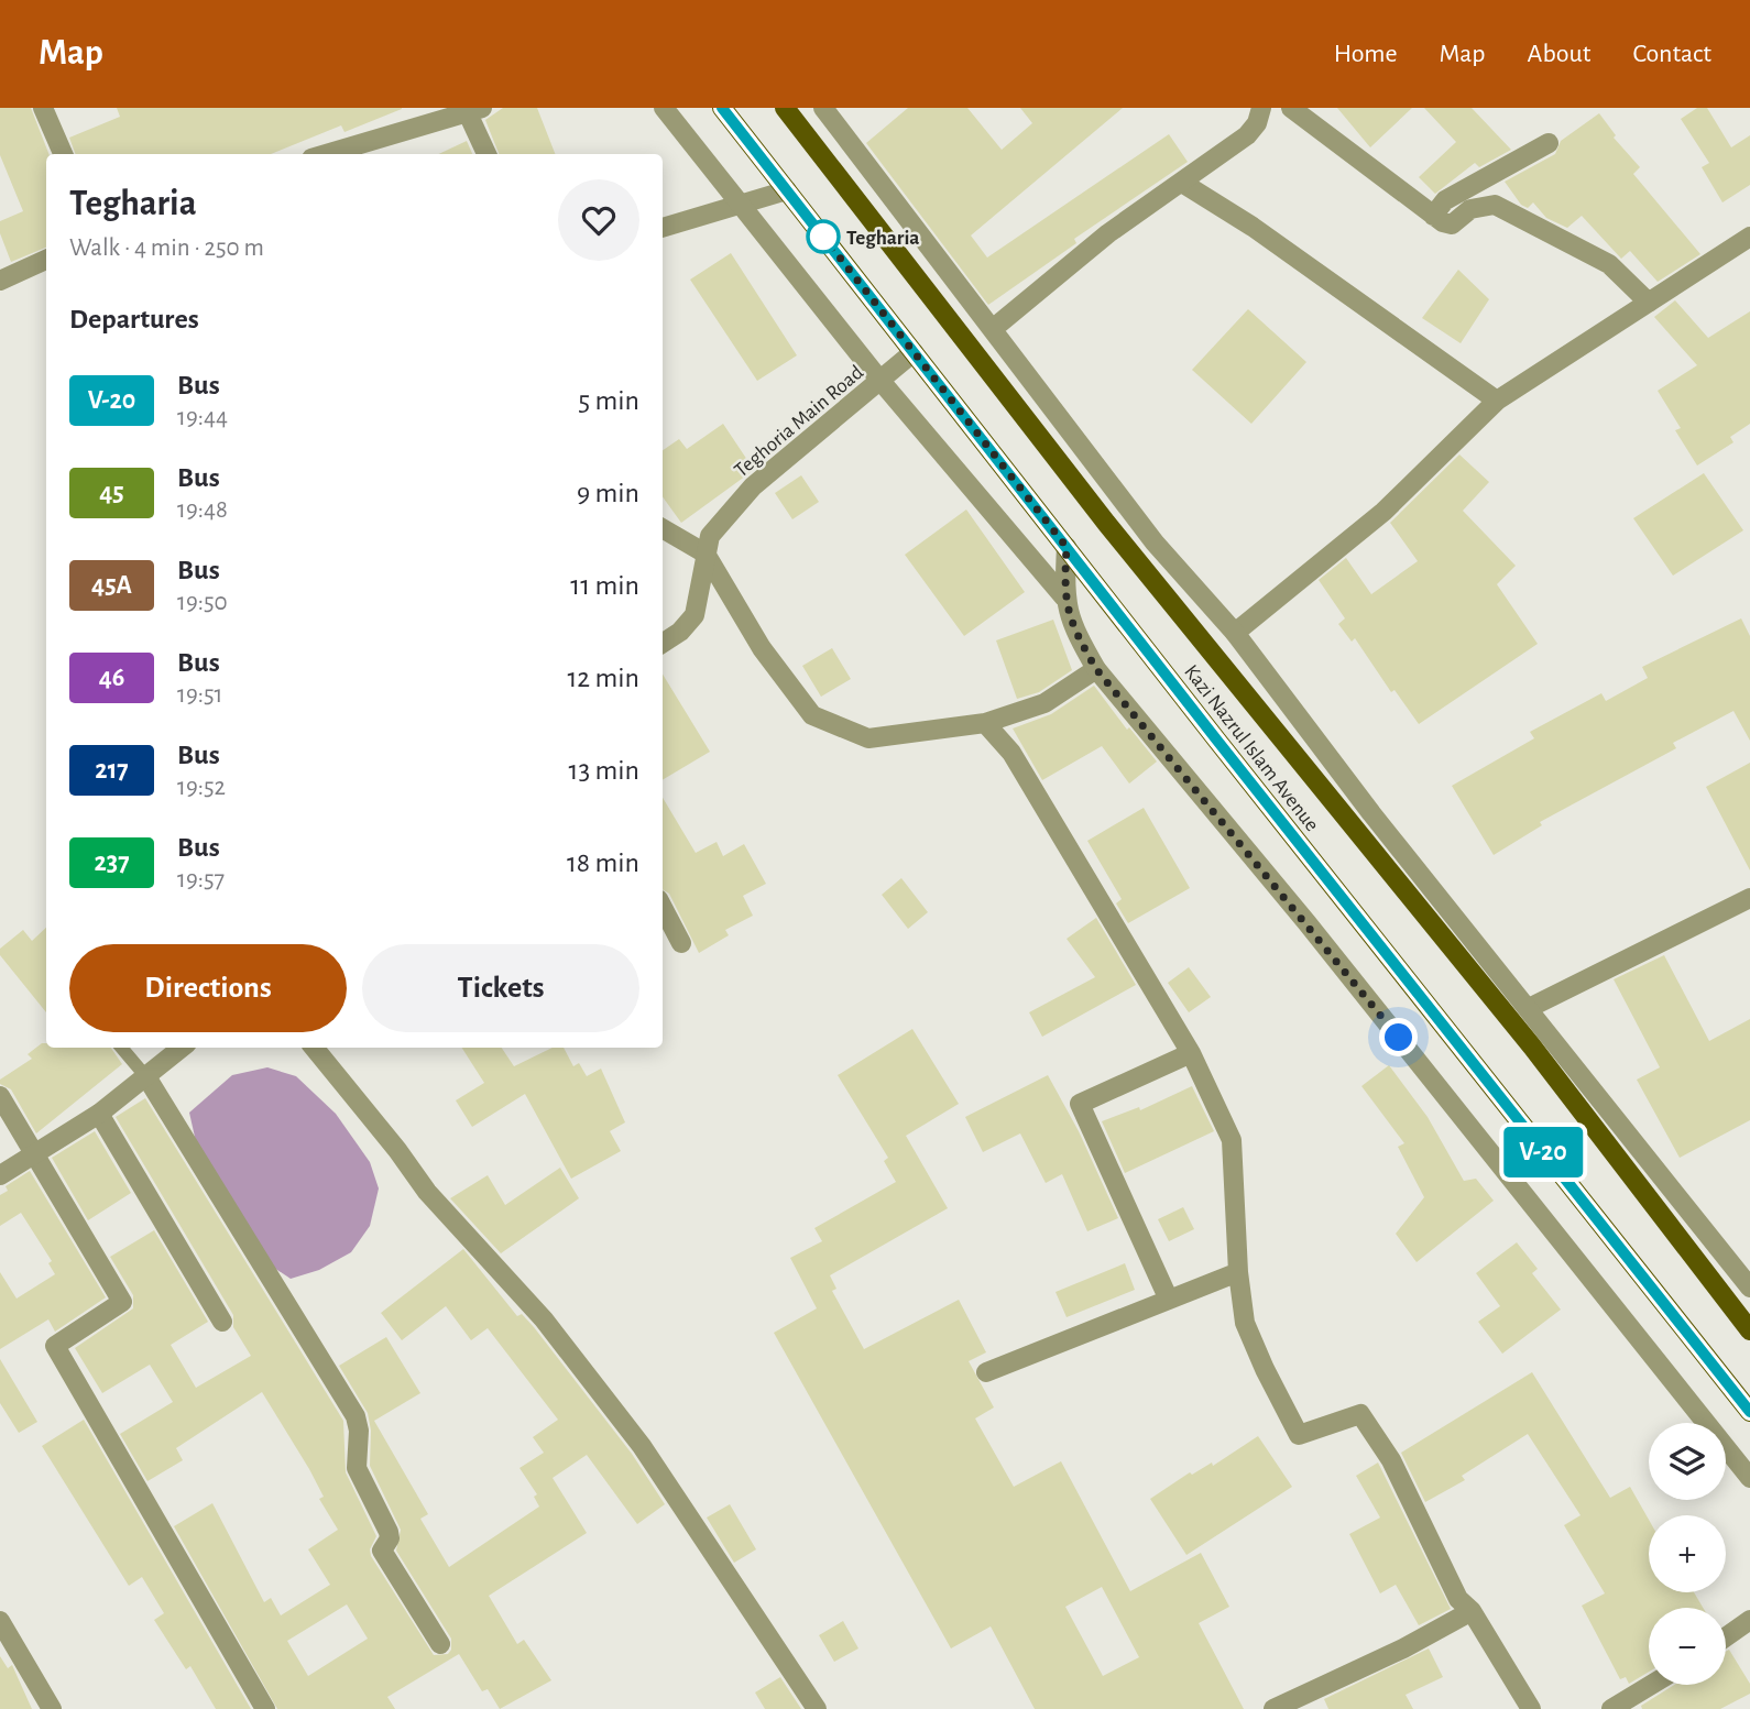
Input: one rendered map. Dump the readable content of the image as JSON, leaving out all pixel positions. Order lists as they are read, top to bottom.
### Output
{
  "streets": {
    "main road": ["Kazi Nazrul Islam Avenue"],
    "street": ["Teghoria Main Road"]
  },
  "crossings": [
    ["Teghoria Main Road", "Kazi Nazrul Islam Avenue"]
  ],
  "places": ["Tegharia"],
  "lines": ["bus line V-20"],
  "page": {
    "header": "Map",
    "nav": [
      "Home",
      "Map",
      "About",
      "Contact"
    ],
    "on_map": "V-20",
    "heading": [
      ["Tegharia", "Walk · 4 min · 250 m"],
      "Departures"
    ],
    "list": [
      {
        "mark": "V-20",
        "name": "Bus",
        "note": "19:44",
        "value": "5 min"
      },
      {
        "mark": "45",
        "name": "Bus",
        "note": "19:48",
        "value": "9 min"
      },
      {
        "mark": "45A",
        "name": "Bus",
        "note": "19:50",
        "value": "11 min"
      },
      {
        "mark": "46",
        "name": "Bus",
        "note": "19:51",
        "value": "12 min"
      },
      {
        "mark": "217",
        "name": "Bus",
        "note": "19:52",
        "value": "13 min"
      },
      {
        "mark": "237",
        "name": "Bus",
        "note": "19:57",
        "value": "18 min"
      }
    ],
    "buttons": ["Directions", "Tickets"],
    "map_buttons": ["+", "−"]
  }
}
